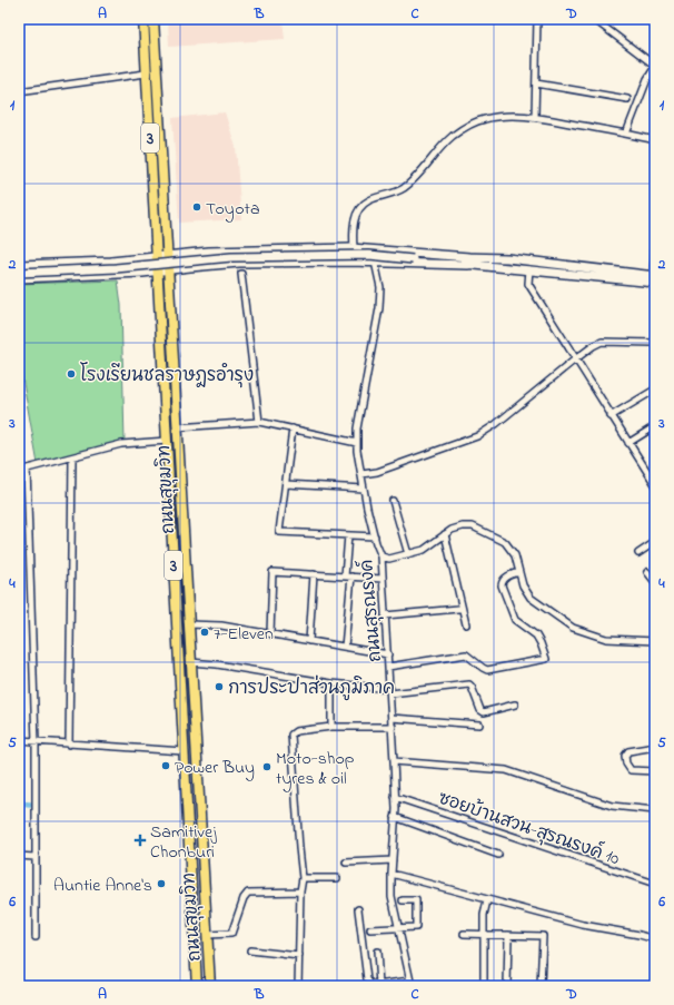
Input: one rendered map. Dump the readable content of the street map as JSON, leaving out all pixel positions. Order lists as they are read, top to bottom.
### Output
{
  "streets": {
    "main road": ["3", "ถนนสุขุมวิท"],
    "street": ["ถนนสุรณรงค์", "ซอยบ้านสวน-สุรณรงค์ 10"]
  },
  "crossings": [
    ["ถนนสุรณรงค์", "ซอยบ้านสวน-สุรณรงค์ 10"]
  ],
  "places": {
    "other": [
      "Toyota",
      "โรงเรียนชลราษฎรอำรุง",
      "7-Eleven",
      "การประปาส่วนภูมิภาค",
      "Power Buy",
      "Moto-shop tyres & oil",
      "Auntie Anne's"
    ],
    "health": ["Samitivej Chonburi"]
  },
  "grid": {
    "columns": [
      "A",
      "B",
      "C",
      "D"
    ],
    "rows": [
      "1",
      "2",
      "3",
      "4",
      "5",
      "6"
    ]
  }
}
